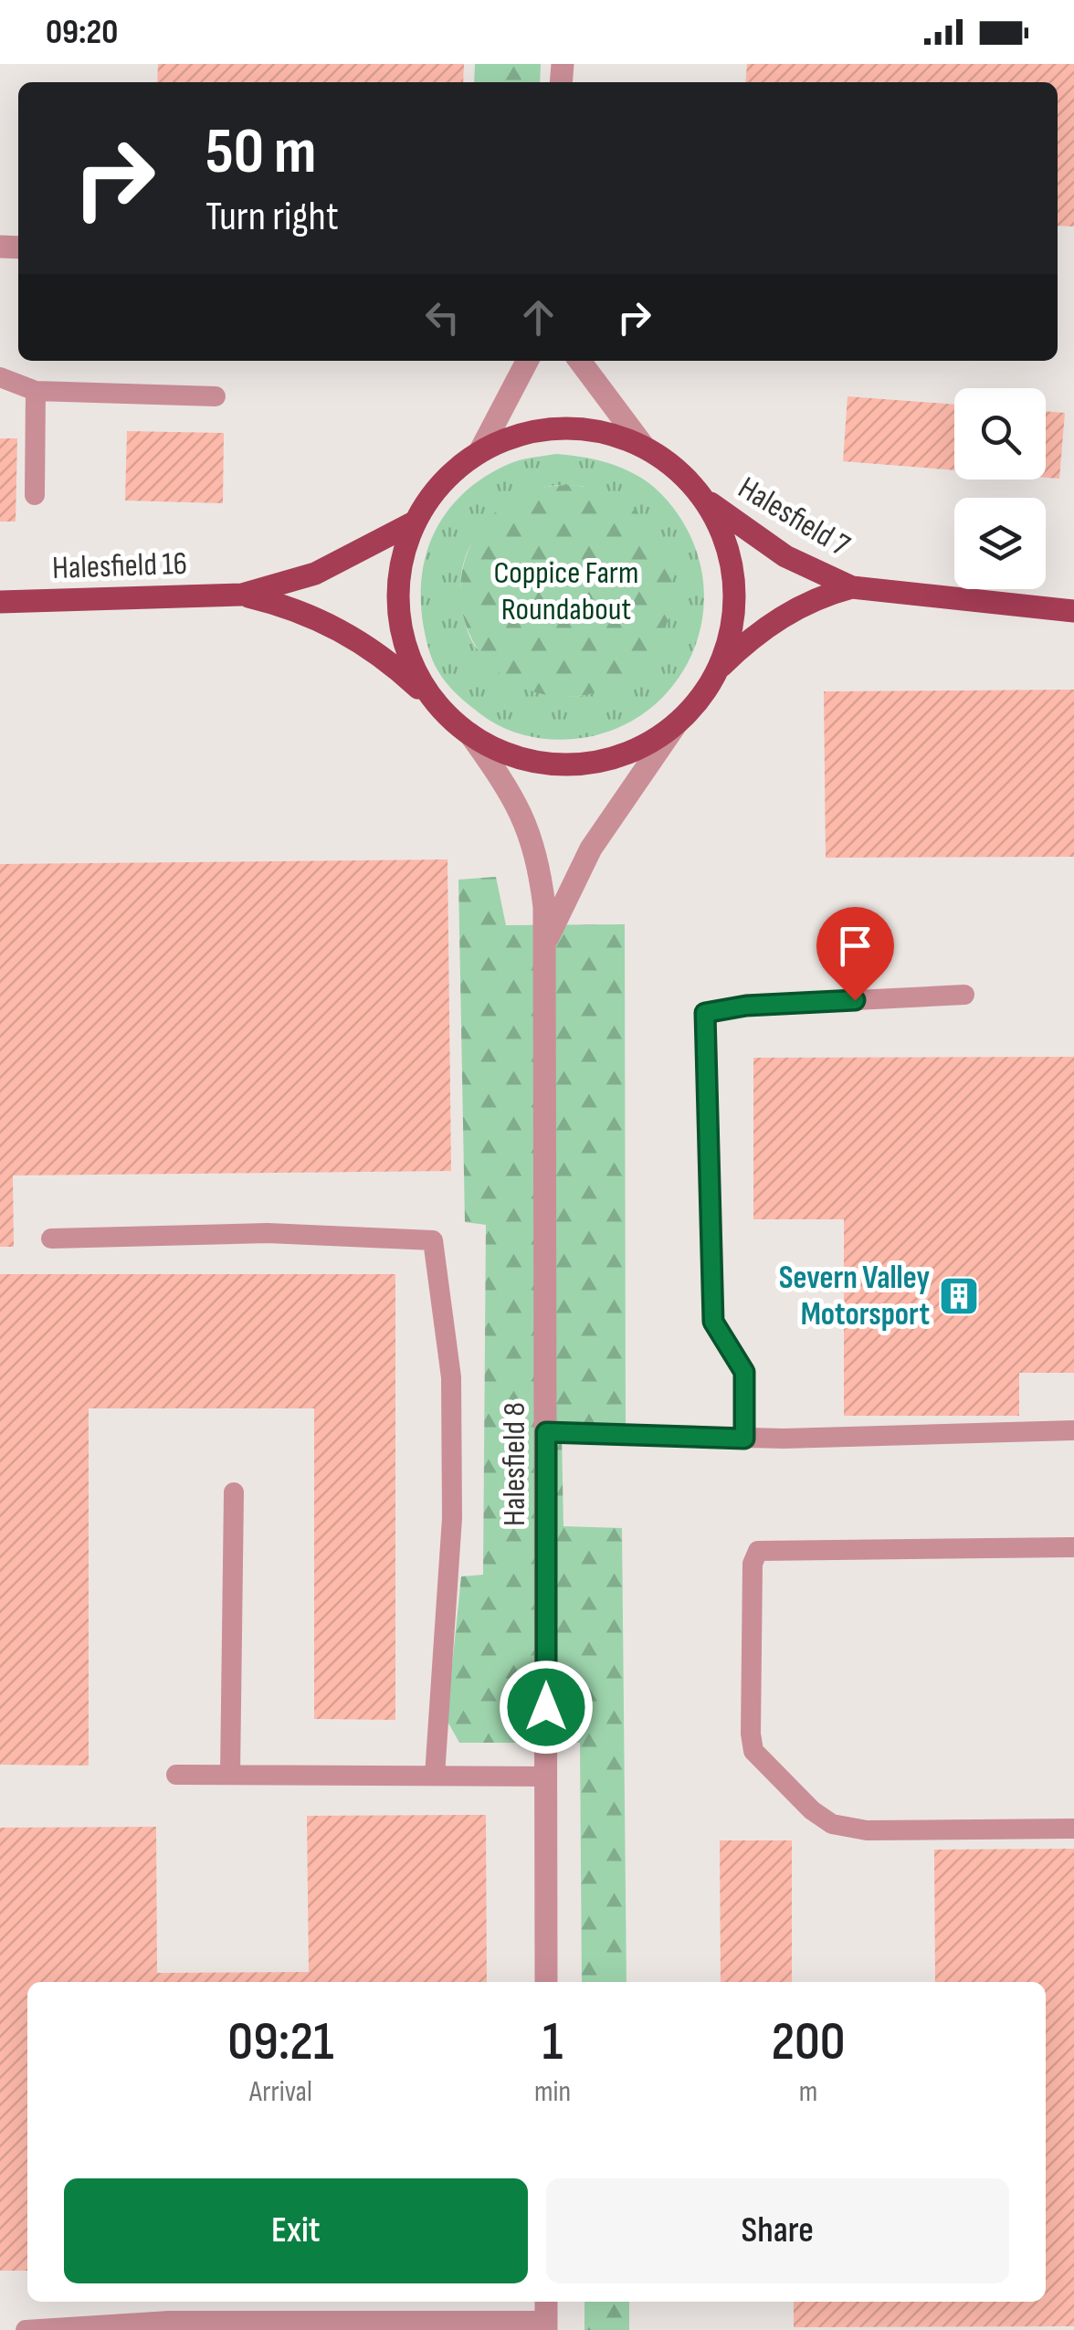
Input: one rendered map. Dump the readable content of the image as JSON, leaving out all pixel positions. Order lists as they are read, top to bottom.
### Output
{
  "streets": {
    "main road": ["Halesfield 7", "Halesfield 16"],
    "street": ["Halesfield 8"]
  },
  "parks": ["Coppice Farm Roundabout"],
  "places": {
    "building": ["Severn Valley Motorsport"]
  },
  "page": {
    "status": "09:20",
    "turn": ["50 m", "Turn right"],
    "eta": [
      "09:21",
      "Arrival",
      "1",
      "min",
      "200",
      "m"
    ],
    "buttons": ["Exit", "Share"]
  }
}
